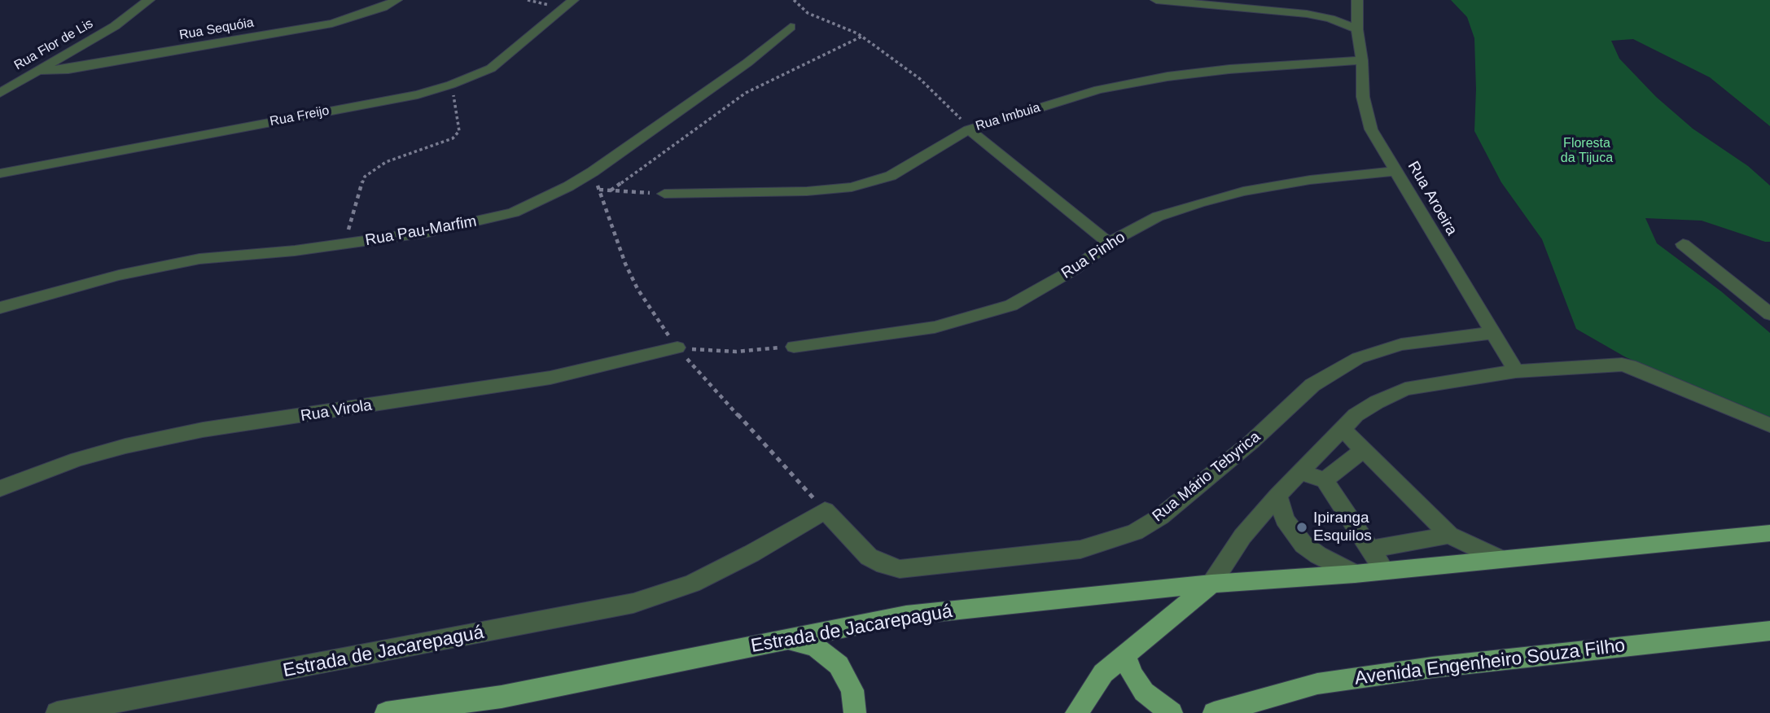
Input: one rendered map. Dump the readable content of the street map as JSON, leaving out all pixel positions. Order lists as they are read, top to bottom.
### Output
{
  "streets": {
    "main road": ["Estrada de Jacarepaguá", "Avenida Engenheiro Souza Filho"],
    "street": [
      "Rua Sequóia",
      "Rua Flor de Lis",
      "Rua Freijo",
      "Rua Imbuia",
      "Rua Aroeira",
      "Rua Pau-Marfim",
      "Rua Pinho",
      "Rua Virola",
      "Rua Mário Tebyrica"
    ]
  },
  "crossings": [
    ["Rua Sequóia", "Rua Flor de Lis"],
    ["Rua Imbuia", "Rua Aroeira"],
    ["Rua Aroeira", "Rua Pinho"],
    ["Rua Aroeira", "Rua Mário Tebyrica"],
    ["Rua Mário Tebyrica", "Estrada de Jacarepaguá"]
  ],
  "parks": ["Floresta da Tijuca"],
  "places": ["Ipiranga Esquilos"]
}
